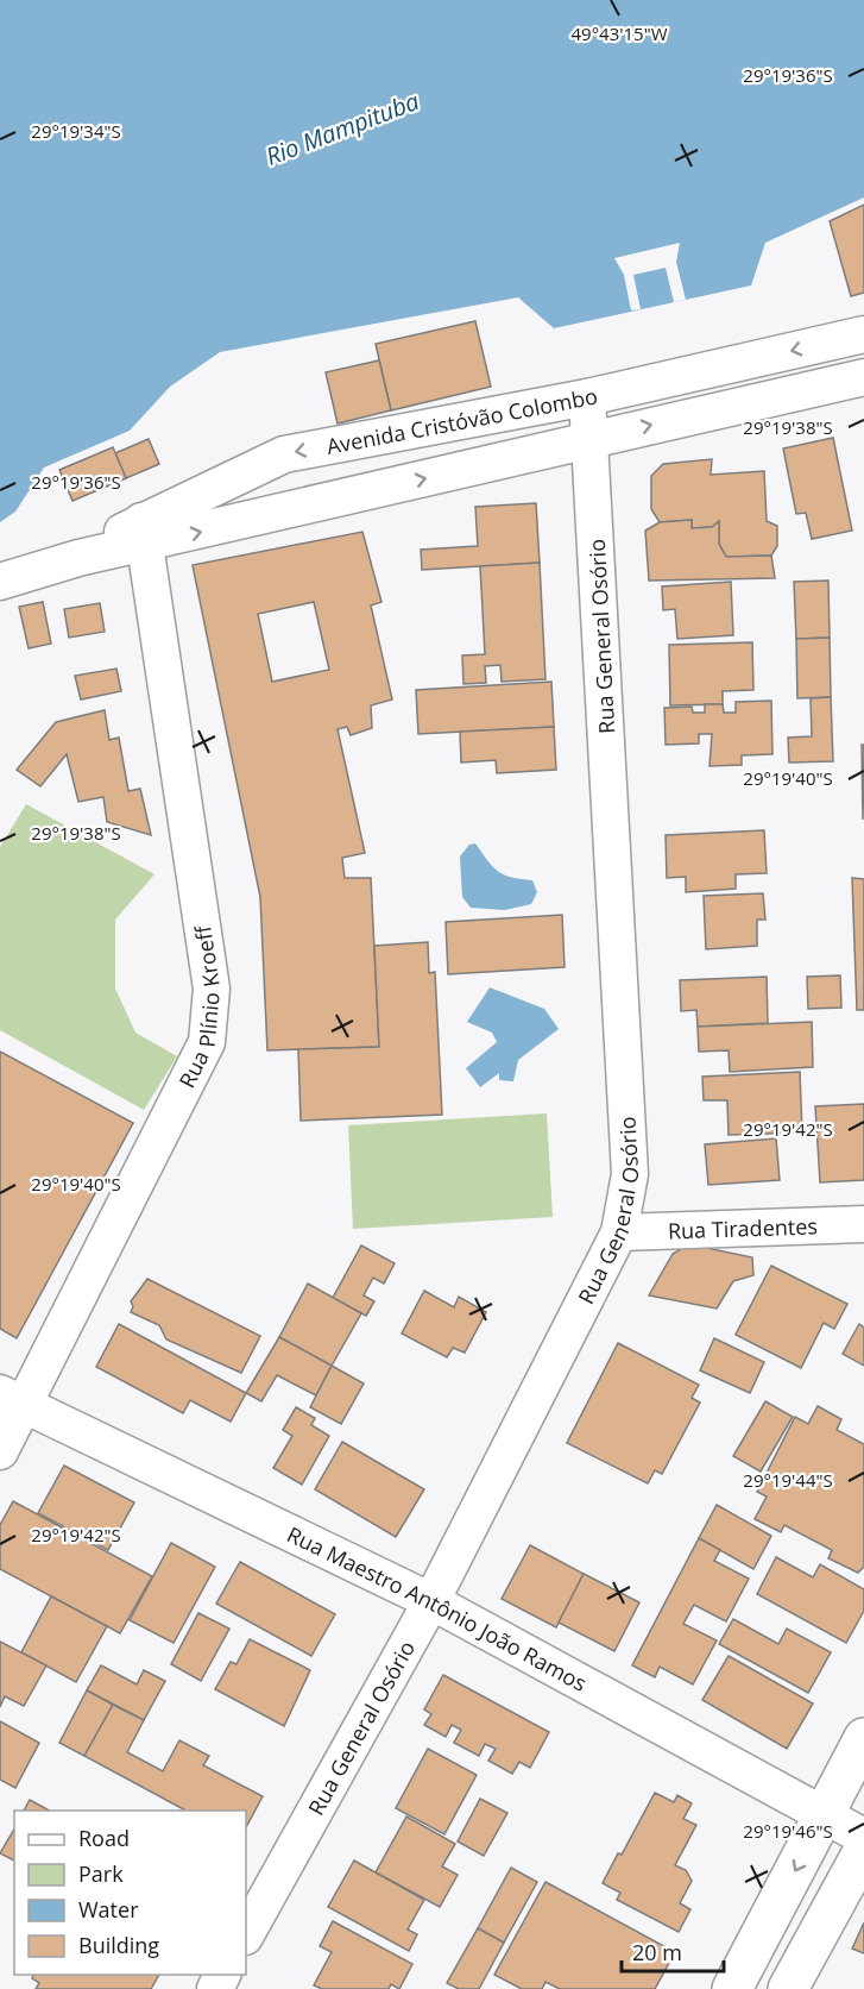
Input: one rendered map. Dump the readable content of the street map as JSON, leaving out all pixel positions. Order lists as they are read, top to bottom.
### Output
{
  "streets": {
    "street": [
      "Avenida Cristóvão Colombo",
      "Rua General Osório",
      "Rua Plínio Kroeff",
      "Rua Tiradentes",
      "Rua Maestro Antônio João Ramos"
    ]
  },
  "crossings": [
    ["Avenida Cristóvão Colombo", "Rua General Osório"],
    ["Avenida Cristóvão Colombo", "Rua Plínio Kroeff"],
    ["Rua General Osório", "Rua Tiradentes"],
    ["Rua General Osório", "Rua Maestro Antônio João Ramos"],
    ["Rua Plínio Kroeff", "Rua Maestro Antônio João Ramos"]
  ],
  "water": ["Rio Mampituba"],
  "legend": [
    "Road",
    "Park",
    "Water",
    "Building"
  ],
  "scale_bar": "20 m",
  "coordinates": [
    "49°43'15\"W",
    "29°19'36\"S",
    "29°19'34\"S",
    "29°19'38\"S",
    "29°19'40\"S",
    "29°19'42\"S",
    "29°19'44\"S",
    "29°19'46\"S"
  ]
}
